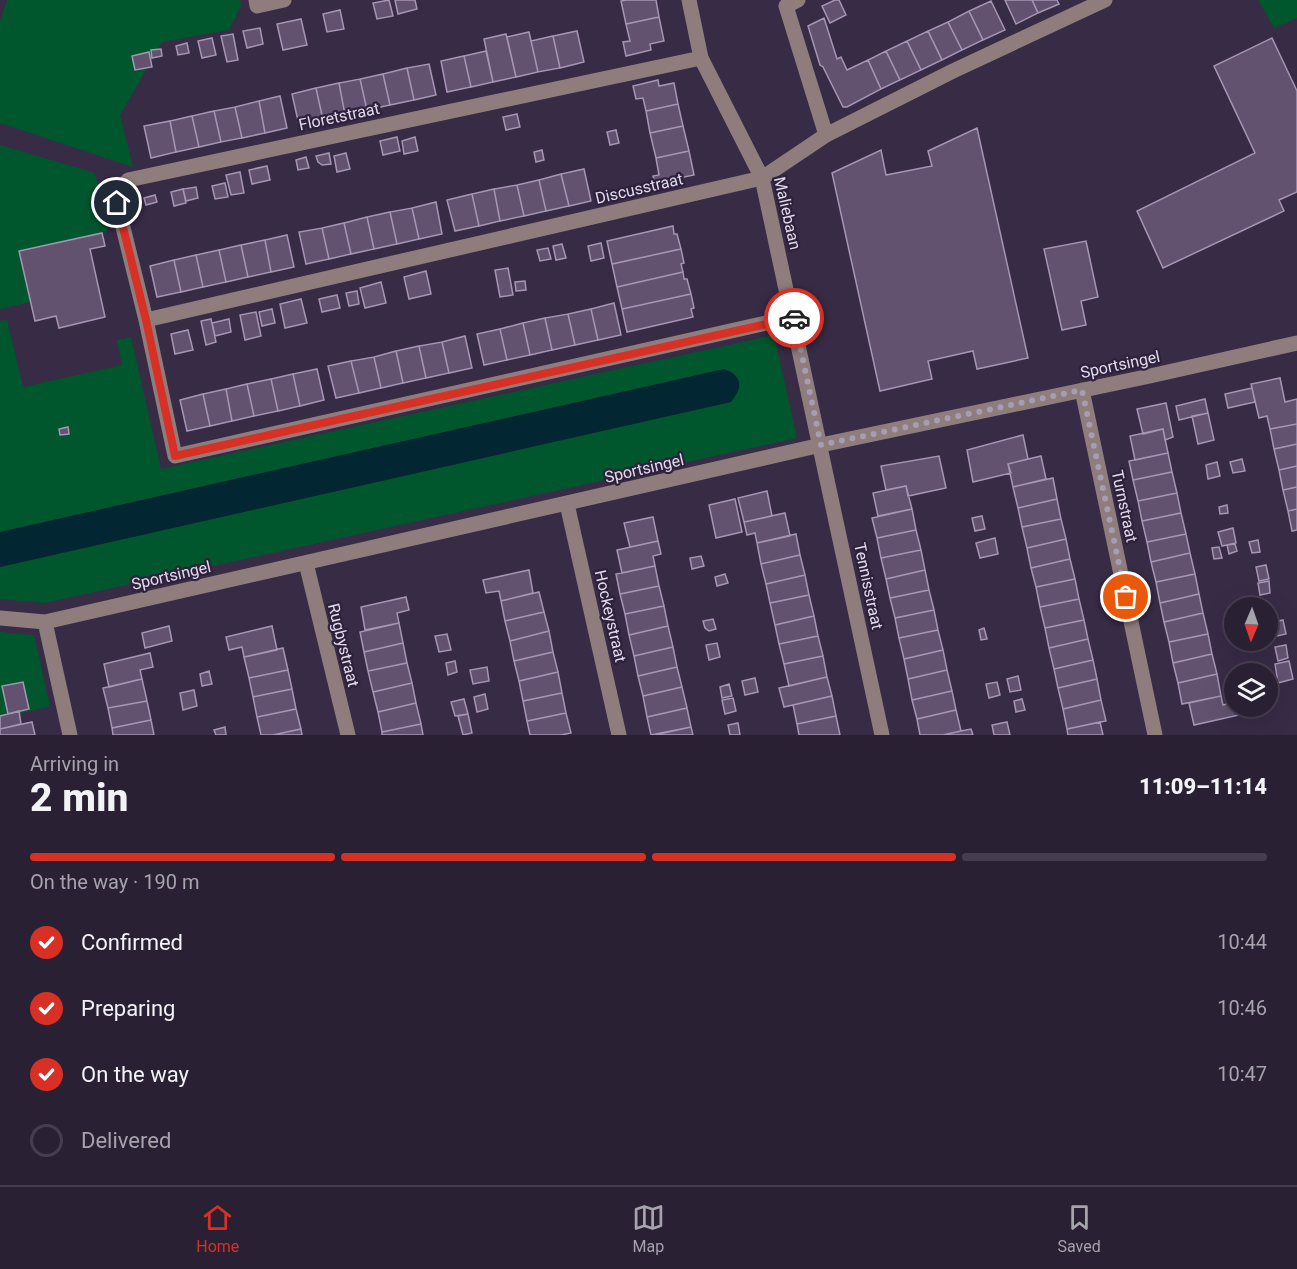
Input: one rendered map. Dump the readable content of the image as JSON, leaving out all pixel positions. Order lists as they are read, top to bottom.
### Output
{
  "streets": {
    "street": [
      "Floretstraat",
      "Discusstraat",
      "Maliebaan",
      "Sportsingel",
      "Turnstraat",
      "Tennisstraat",
      "Hockeystraat",
      "Rugbystraat"
    ]
  },
  "crossings": [
    ["Floretstraat", "Discusstraat"],
    ["Floretstraat", "Maliebaan"],
    ["Discusstraat", "Maliebaan"],
    ["Maliebaan", "Sportsingel"],
    ["Maliebaan", "Tennisstraat"],
    ["Sportsingel", "Turnstraat"],
    ["Sportsingel", "Tennisstraat"],
    ["Sportsingel", "Hockeystraat"],
    ["Sportsingel", "Rugbystraat"]
  ],
  "north": "bottom",
  "page": {
    "heading": ["2 min", "Arriving in", "11:09–11:14"],
    "bar": "On the way · 190 m",
    "list": [
      ["Confirmed", "10:44"],
      ["Preparing", "10:46"],
      ["On the way", "10:47"],
      "Delivered"
    ],
    "tabs": ["Home", "Map", "Saved"]
  }
}
